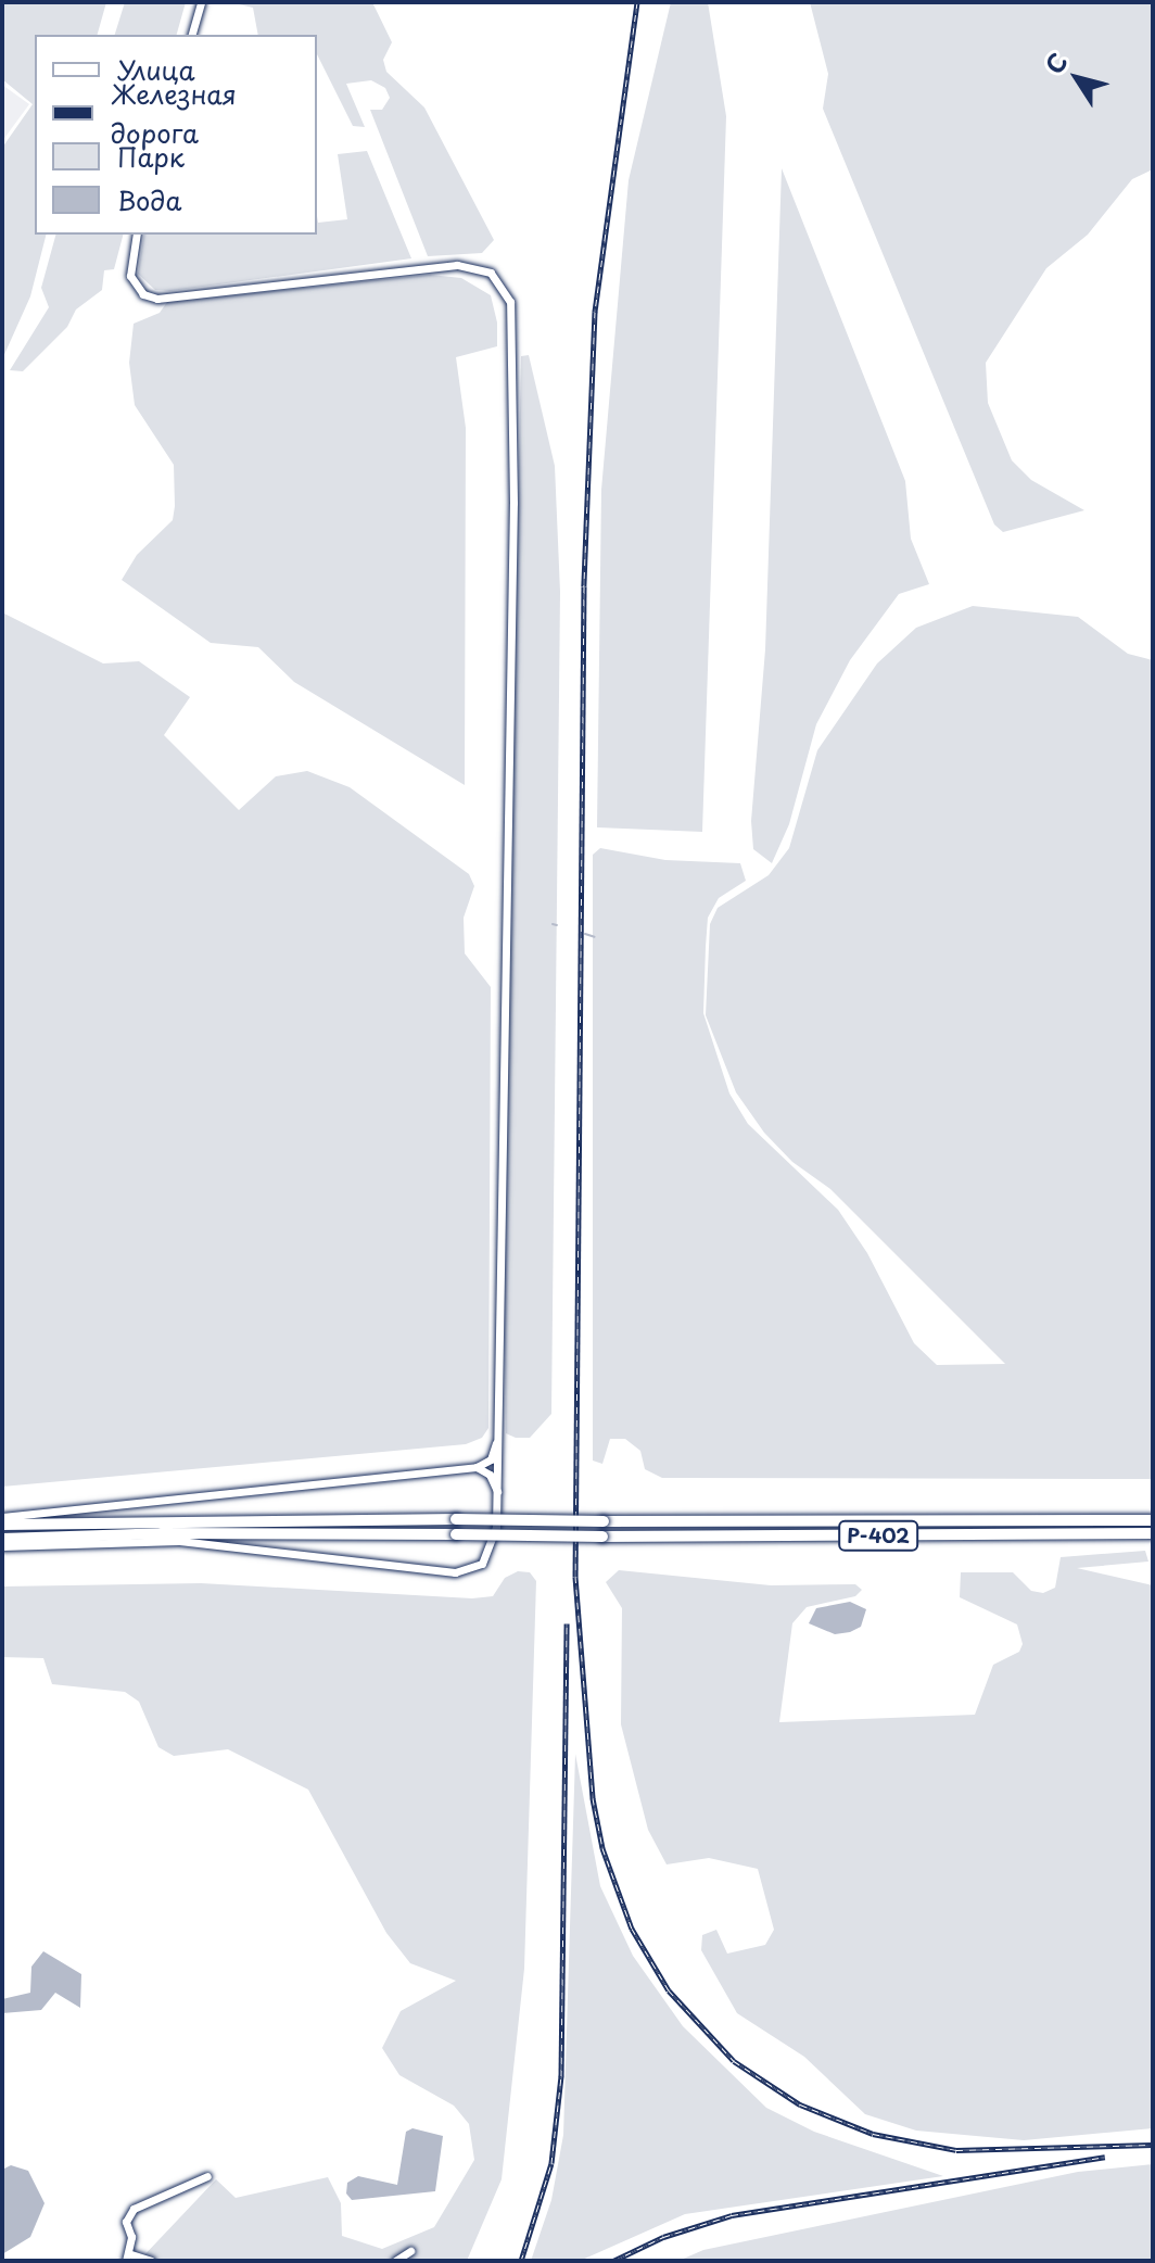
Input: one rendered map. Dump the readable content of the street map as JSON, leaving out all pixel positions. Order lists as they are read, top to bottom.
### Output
{
  "streets": {
    "main road": ["Р-402"]
  },
  "legend": [
    "Улица",
    "Железная дорога",
    "Парк",
    "Вода"
  ],
  "north": "top left"
}
